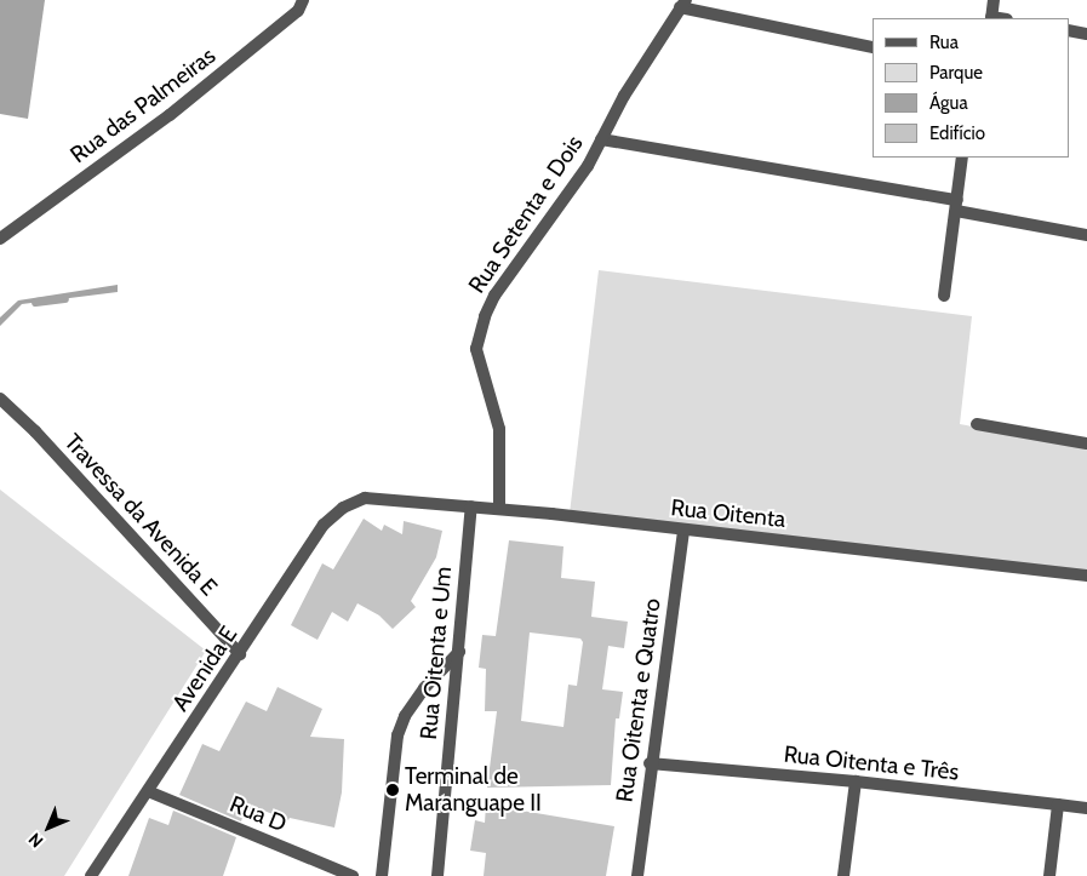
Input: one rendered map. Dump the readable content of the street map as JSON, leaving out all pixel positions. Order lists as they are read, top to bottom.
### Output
{
  "streets": {
    "street": [
      "Rua das Palmeiras",
      "Rua Setenta e Dois",
      "Rua Oitenta",
      "Travessa da Avenida E",
      "Rua Oitenta e Um",
      "Avenida E",
      "Rua Oitenta e Quatro",
      "Rua Oitenta e Três",
      "Rua D"
    ]
  },
  "crossings": [
    ["Rua Setenta e Dois", "Rua Oitenta"],
    ["Rua Oitenta", "Rua Oitenta e Um"],
    ["Rua Oitenta", "Avenida E"],
    ["Rua Oitenta", "Rua Oitenta e Quatro"],
    ["Travessa da Avenida E", "Avenida E"],
    ["Avenida E", "Rua D"],
    ["Rua Oitenta e Quatro", "Rua Oitenta e Três"]
  ],
  "places": ["Terminal de Maranguape II"],
  "legend": [
    "Rua",
    "Parque",
    "Água",
    "Edifício"
  ],
  "north": "bottom left"
}
